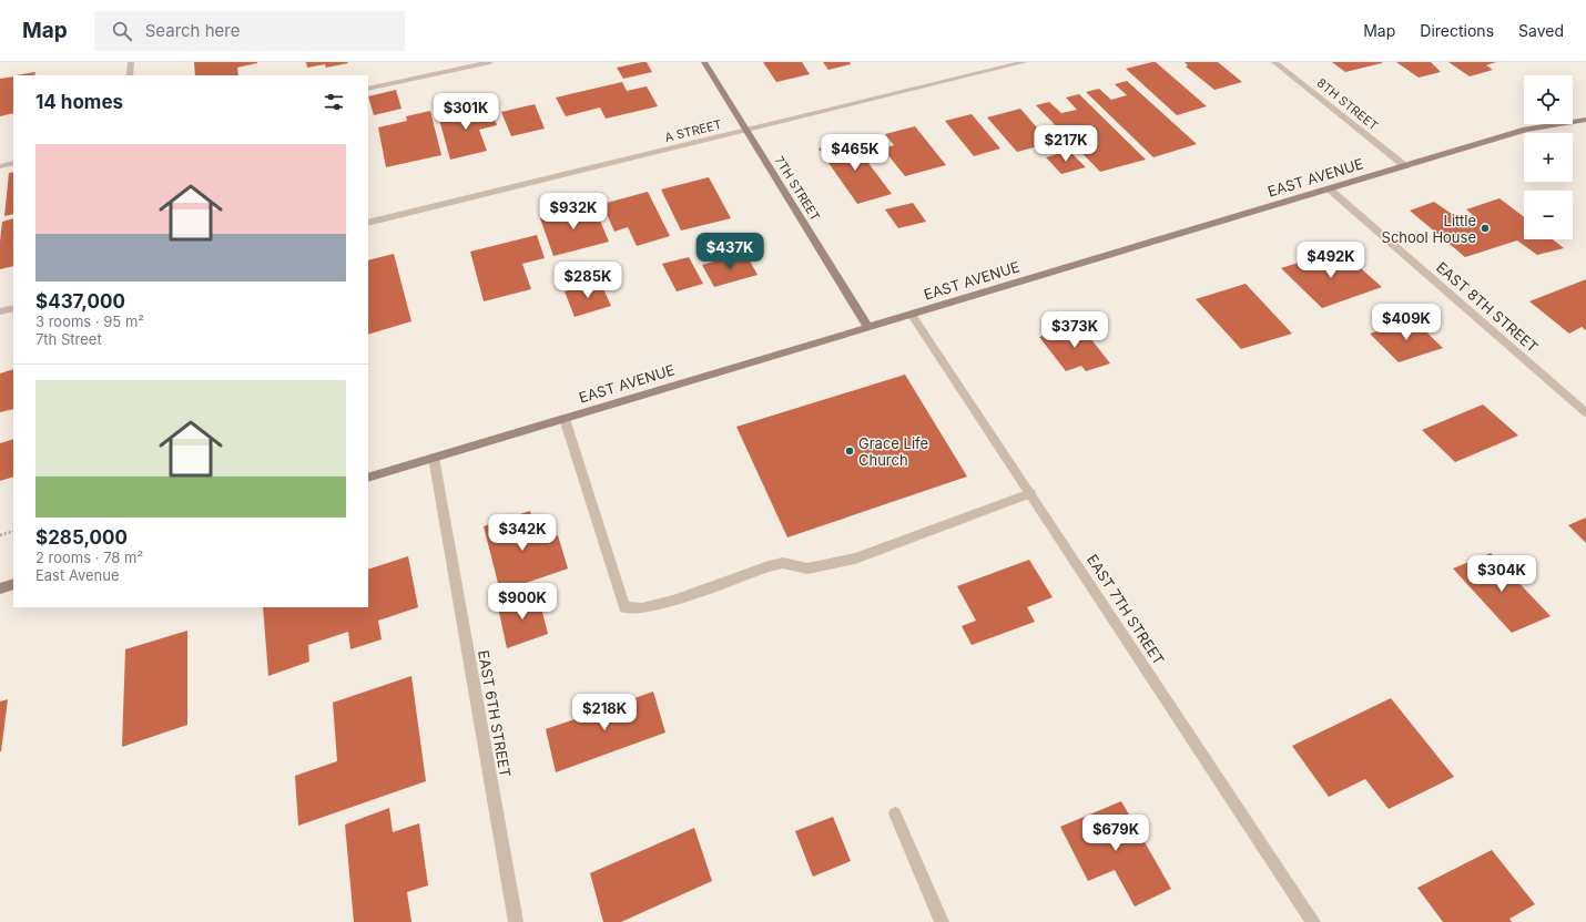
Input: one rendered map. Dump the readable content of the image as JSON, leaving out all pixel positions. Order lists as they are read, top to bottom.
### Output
{
  "streets": {
    "street": [
      "8TH STREET",
      "A STREET",
      "EAST AVENUE",
      "7TH STREET",
      "EAST 8TH STREET",
      "EAST 7TH STREET",
      "EAST 6TH STREET"
    ]
  },
  "crossings": [
    ["8TH STREET", "EAST AVENUE"],
    ["A STREET", "7TH STREET"],
    ["EAST AVENUE", "7TH STREET"],
    ["EAST AVENUE", "EAST 8TH STREET"],
    ["EAST AVENUE", "EAST 7TH STREET"],
    ["EAST AVENUE", "EAST 6TH STREET"]
  ],
  "places": ["Little School House", "Grace Life Church"],
  "page": {
    "header": "Map",
    "search": "Search here",
    "nav": ["Map", "Directions", "Saved"],
    "map_buttons": ["+", "−"],
    "heading": "14 homes",
    "price": [
      "$301K",
      "$217K",
      "$465K",
      "$932K",
      "$437K",
      "$492K",
      "$285K",
      "$409K",
      "$373K",
      "$342K",
      "$304K",
      "$900K",
      "$218K",
      "$679K"
    ],
    "list": [
      {
        "name": "$437,000",
        "note": "3 rooms · 95 m² · 7th Street"
      },
      {
        "name": "$285,000",
        "note": "2 rooms · 78 m² · East Avenue"
      }
    ]
  }
}
